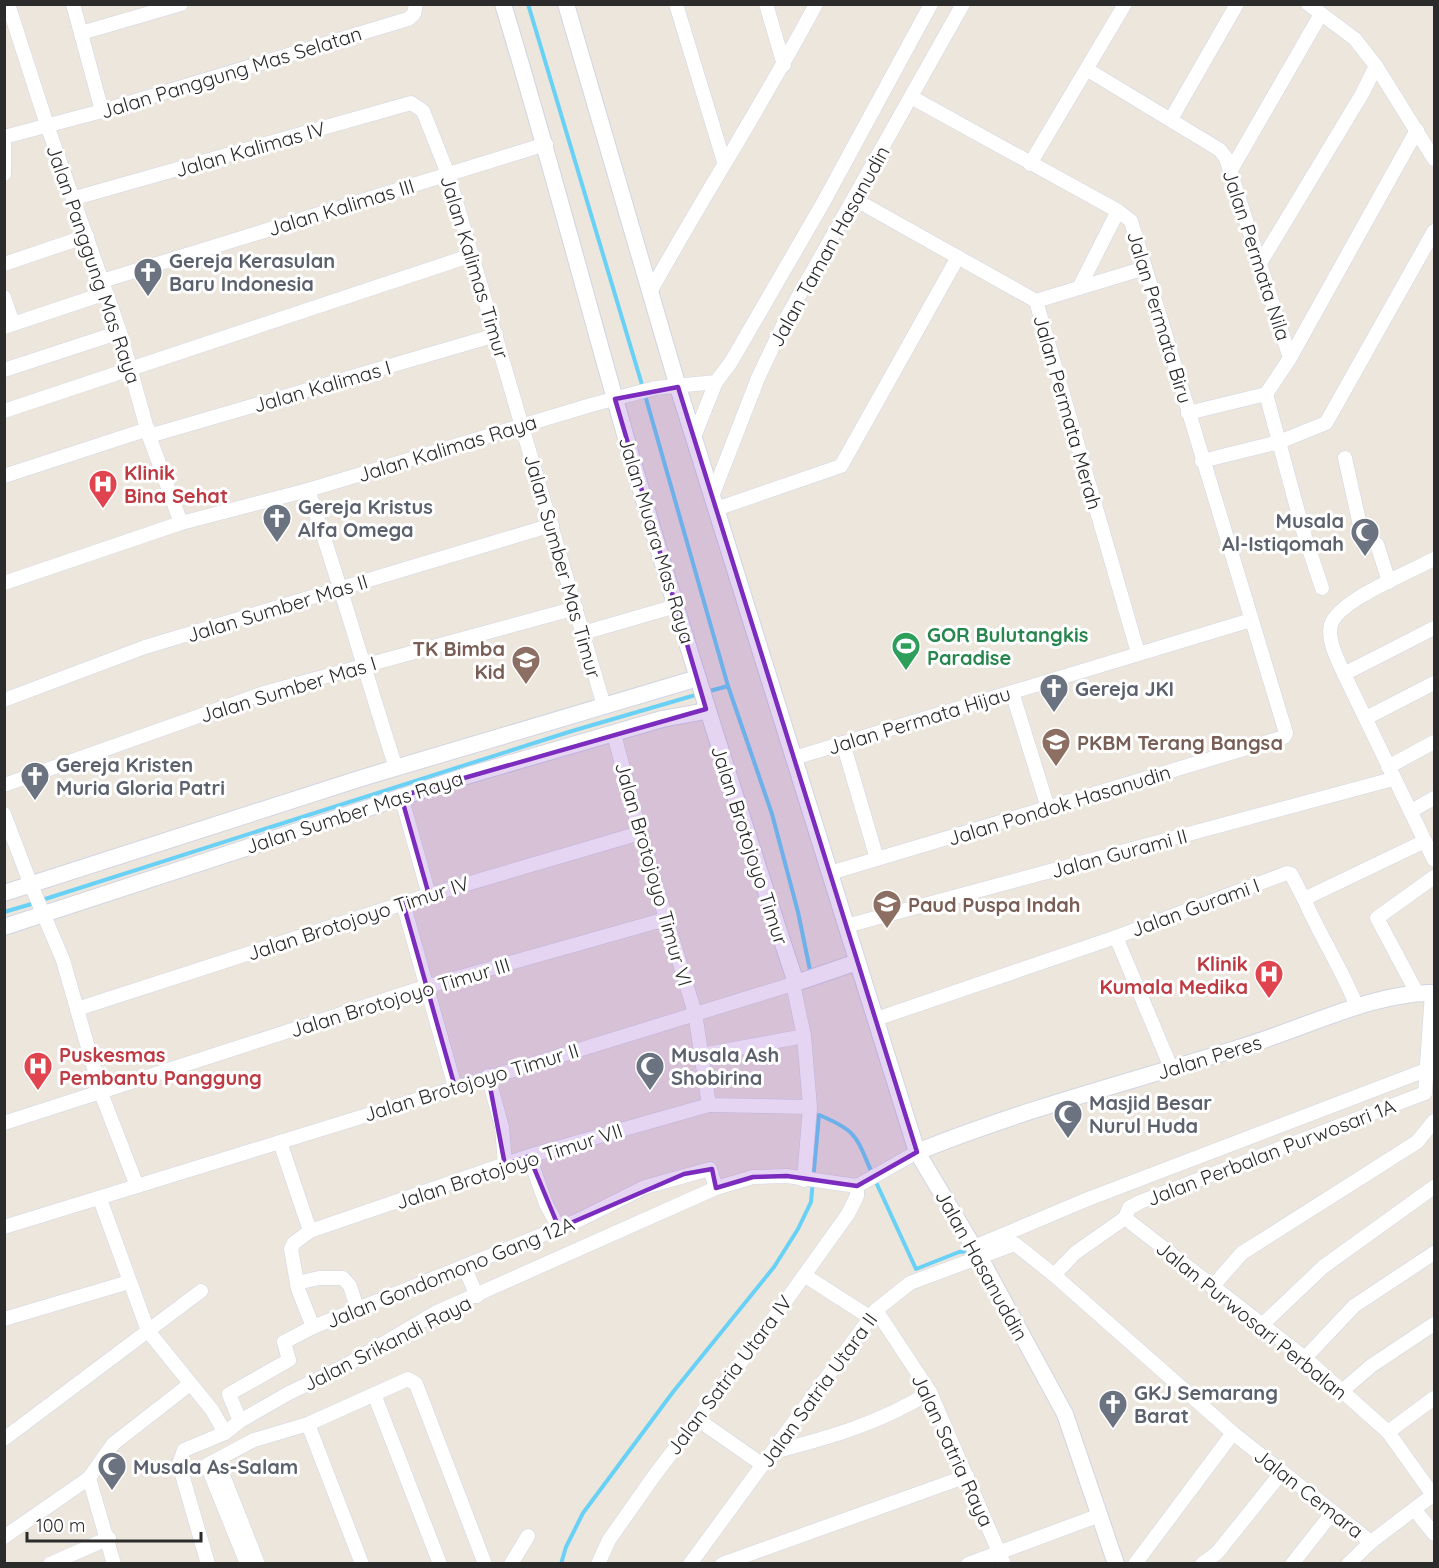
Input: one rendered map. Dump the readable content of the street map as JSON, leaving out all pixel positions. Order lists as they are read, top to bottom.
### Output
{
  "streets": {
    "street": [
      "Jalan Panggung Mas Selatan",
      "Jalan Kalimas IV",
      "Jalan Kalimas III",
      "Jalan Taman Hasanudin",
      "Jalan Permata Nila",
      "Jalan Panggung Mas Raya",
      "Jalan Kalimas Timur",
      "Jalan Permata Biru",
      "Jalan Kalimas I",
      "Jalan Permata Merah",
      "Jalan Kalimas Raya",
      "Jalan Muara Mas Raya",
      "Jalan Sumber Mas Timur",
      "Jalan Sumber Mas II",
      "Jalan Sumber Mas I",
      "Jalan Permata Hijau",
      "Jalan Pondok Hasanudin",
      "Jalan Sumber Mas Raya",
      "Jalan Brotojoyo Timur",
      "Jalan Gurami II",
      "Jalan Brotojoyo Timur VI",
      "Jalan Gurami I",
      "Jalan Brotojoyo Timur IV",
      "Jalan Brotojoyo Timur III",
      "Jalan Peres",
      "Jalan Brotojoyo Timur II",
      "Jalan Perbalan Purwosari 1A",
      "Jalan Brotojoyo Timur VII",
      "Jalan Hasanuddin",
      "Jalan Gondomono Gang 12A",
      "Jalan Purwosari Perbalan",
      "Jalan Srikandi Raya",
      "Jalan Satria Utara IV",
      "Jalan Satria Utara II",
      "Jalan Satria Raya",
      "Jalan Cemara"
    ]
  },
  "crossings": [
    ["Jalan Panggung Mas Selatan", "Jalan Panggung Mas Raya"],
    ["Jalan Kalimas IV", "Jalan Panggung Mas Raya"],
    ["Jalan Kalimas IV", "Jalan Kalimas Timur"],
    ["Jalan Kalimas III", "Jalan Panggung Mas Raya"],
    ["Jalan Kalimas III", "Jalan Kalimas Timur"],
    ["Jalan Kalimas III", "Jalan Muara Mas Raya"],
    ["Jalan Taman Hasanudin", "Jalan Permata Biru"],
    ["Jalan Taman Hasanudin", "Jalan Permata Merah"],
    ["Jalan Taman Hasanudin", "Jalan Kalimas Raya"],
    ["Jalan Taman Hasanudin", "Jalan Hasanuddin"],
    ["Jalan Panggung Mas Raya", "Jalan Kalimas I"],
    ["Jalan Panggung Mas Raya", "Jalan Kalimas Raya"],
    ["Jalan Kalimas Timur", "Jalan Kalimas I"],
    ["Jalan Kalimas Timur", "Jalan Kalimas Raya"],
    ["Jalan Kalimas Timur", "Jalan Sumber Mas Timur"],
    ["Jalan Permata Biru", "Jalan Permata Hijau"],
    ["Jalan Permata Biru", "Jalan Pondok Hasanudin"],
    ["Jalan Permata Merah", "Jalan Permata Hijau"],
    ["Jalan Kalimas Raya", "Jalan Muara Mas Raya"],
    ["Jalan Kalimas Raya", "Jalan Sumber Mas Timur"],
    ["Jalan Kalimas Raya", "Jalan Hasanuddin"],
    ["Jalan Muara Mas Raya", "Jalan Sumber Mas Raya"],
    ["Jalan Muara Mas Raya", "Jalan Brotojoyo Timur"],
    ["Jalan Sumber Mas Timur", "Jalan Sumber Mas II"],
    ["Jalan Sumber Mas Timur", "Jalan Sumber Mas I"],
    ["Jalan Sumber Mas Timur", "Jalan Sumber Mas Raya"],
    ["Jalan Permata Hijau", "Jalan Hasanuddin"],
    ["Jalan Pondok Hasanudin", "Jalan Hasanuddin"],
    ["Jalan Sumber Mas Raya", "Jalan Brotojoyo Timur"],
    ["Jalan Sumber Mas Raya", "Jalan Brotojoyo Timur VI"],
    ["Jalan Brotojoyo Timur", "Jalan Brotojoyo Timur II"],
    ["Jalan Gurami II", "Jalan Hasanuddin"],
    ["Jalan Brotojoyo Timur VI", "Jalan Brotojoyo Timur IV"],
    ["Jalan Brotojoyo Timur VI", "Jalan Brotojoyo Timur III"],
    ["Jalan Brotojoyo Timur VI", "Jalan Brotojoyo Timur II"],
    ["Jalan Gurami I", "Jalan Hasanuddin"],
    ["Jalan Peres", "Jalan Hasanuddin"],
    ["Jalan Perbalan Purwosari 1A", "Jalan Purwosari Perbalan"],
    ["Jalan Hasanuddin", "Jalan Satria Utara II"],
    ["Jalan Hasanuddin", "Jalan Cemara"],
    ["Jalan Gondomono Gang 12A", "Jalan Srikandi Raya"],
    ["Jalan Srikandi Raya", "Jalan Satria Utara IV"],
    ["Jalan Satria Utara II", "Jalan Satria Raya"],
    ["Jalan Satria Utara II", "Jalan Cemara"]
  ],
  "places": {
    "church": [
      "Gereja Kerasulan Baru Indonesia",
      "Gereja Kristus Alfa Omega",
      "Gereja JKI",
      "Gereja Kristen Muria Gloria Patri",
      "GKJ Semarang Barat"
    ],
    "hospital": ["Klinik Bina Sehat", "Klinik Kumala Medika", "Puskesmas Pembantu Panggung"],
    "mosque": [
      "Musala Al-Istiqomah",
      "Musala Ash Shobirina",
      "Masjid Besar Nurul Huda",
      "Musala As-Salam"
    ],
    "sports": ["GOR Bulutangkis Paradise"],
    "school or university": ["TK Bimba Kid", "PKBM Terang Bangsa", "Paud Puspa Indah"]
  },
  "scale_bar": "100 m"
}
